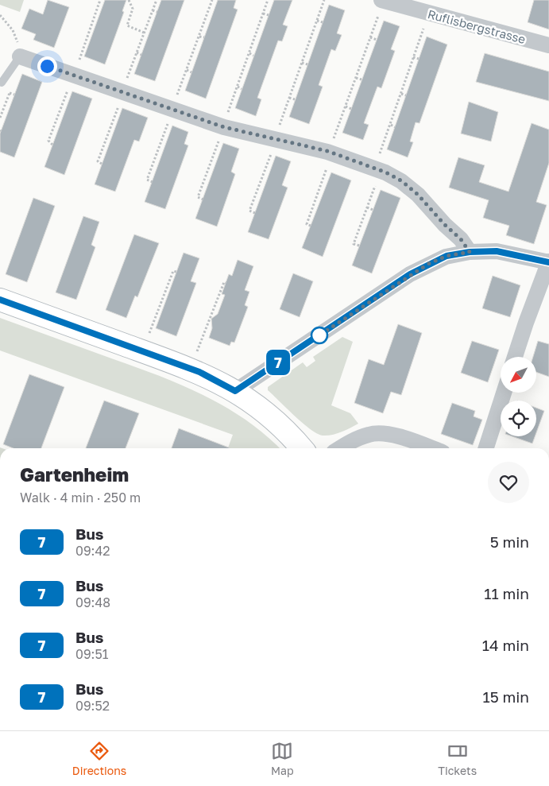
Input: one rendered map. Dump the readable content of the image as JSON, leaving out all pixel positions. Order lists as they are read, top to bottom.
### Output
{
  "streets": {
    "street": ["Ruflisbergstrasse"]
  },
  "lines": ["bus line 7"],
  "north": "bottom left",
  "page": {
    "on_map": "7",
    "heading": ["Gartenheim", "Walk · 4 min · 250 m"],
    "list": [
      {
        "mark": "7",
        "name": "Bus",
        "note": "09:42",
        "value": "5 min"
      },
      {
        "mark": "7",
        "name": "Bus",
        "note": "09:48",
        "value": "11 min"
      },
      {
        "mark": "7",
        "name": "Bus",
        "note": "09:51",
        "value": "14 min"
      },
      {
        "mark": "7",
        "name": "Bus",
        "note": "09:52",
        "value": "15 min"
      }
    ],
    "tabs": ["Directions", "Map", "Tickets"]
  }
}
